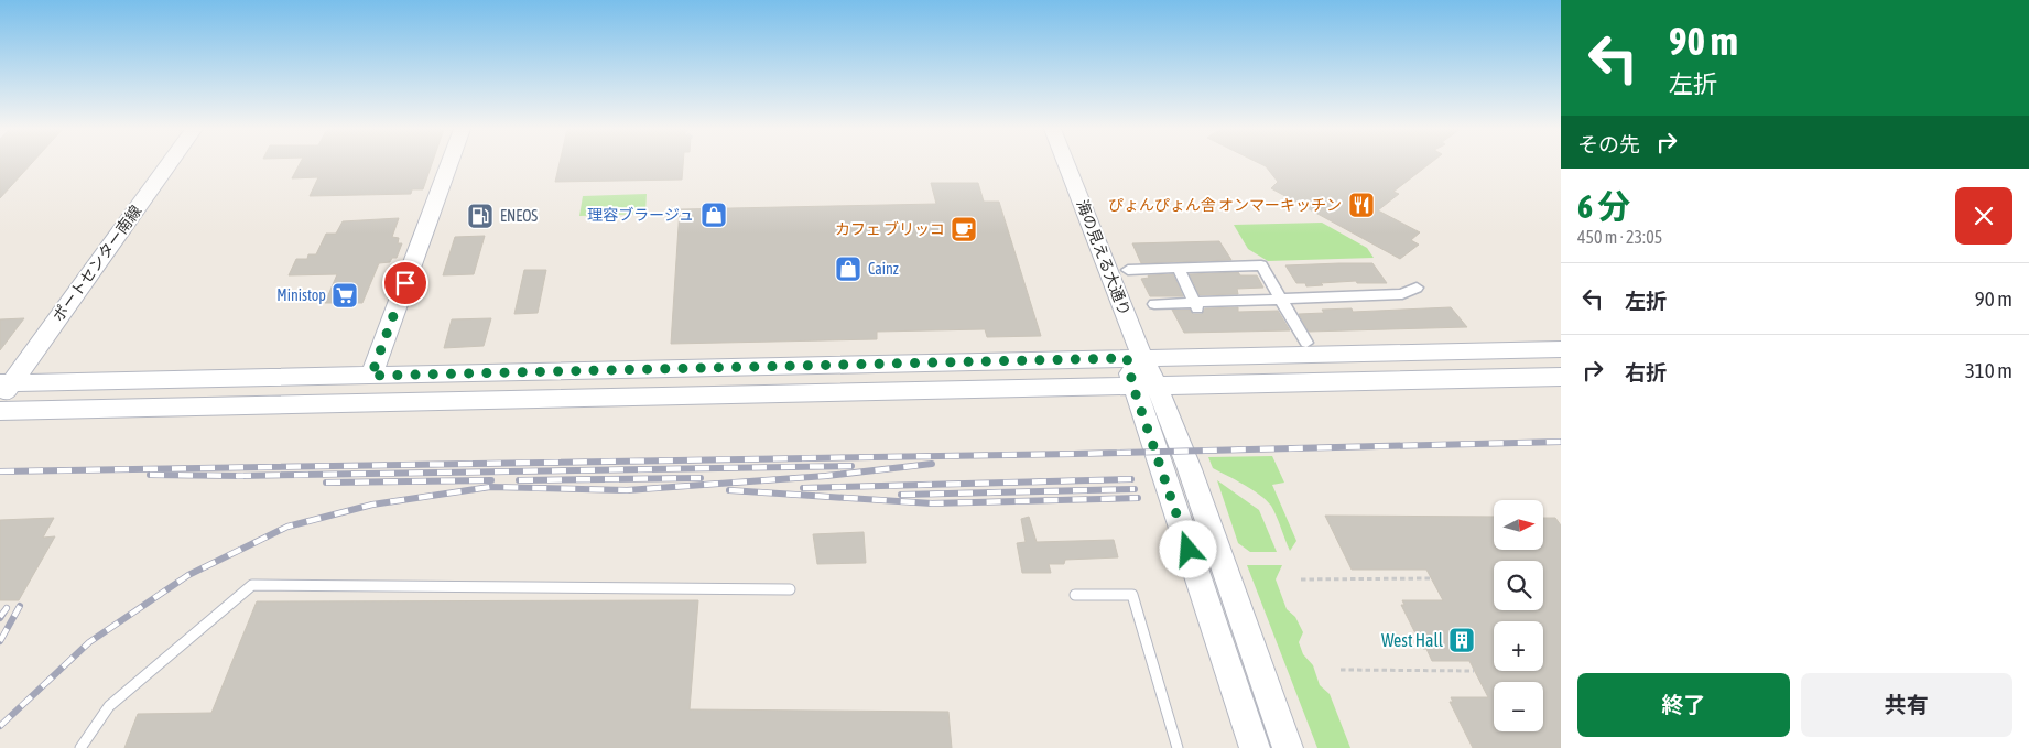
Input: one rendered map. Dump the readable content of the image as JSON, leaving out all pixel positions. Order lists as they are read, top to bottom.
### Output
{
  "streets": {
    "street": ["海の見える大通り", "ポートセンター南線"]
  },
  "places": {
    "restaurant": ["ぴょんぴょん舎 オンマーキッチン"],
    "shop": ["理容ブラージュ", "Cainz"],
    "fuel station": ["ENEOS"],
    "cafe": ["カフェ ブリッコ"],
    "supermarket": ["Ministop"],
    "building": ["West Hall"]
  },
  "north": "right",
  "page": {
    "turn": ["90 m", "左折"],
    "then": "その先",
    "heading": ["6 分", "450 m · 23:05"],
    "list": [
      {
        "name": "左折",
        "value": "90 m"
      },
      {
        "name": "右折",
        "value": "310 m"
      }
    ],
    "map_buttons": ["+", "−"],
    "buttons": ["終了", "共有"]
  }
}
